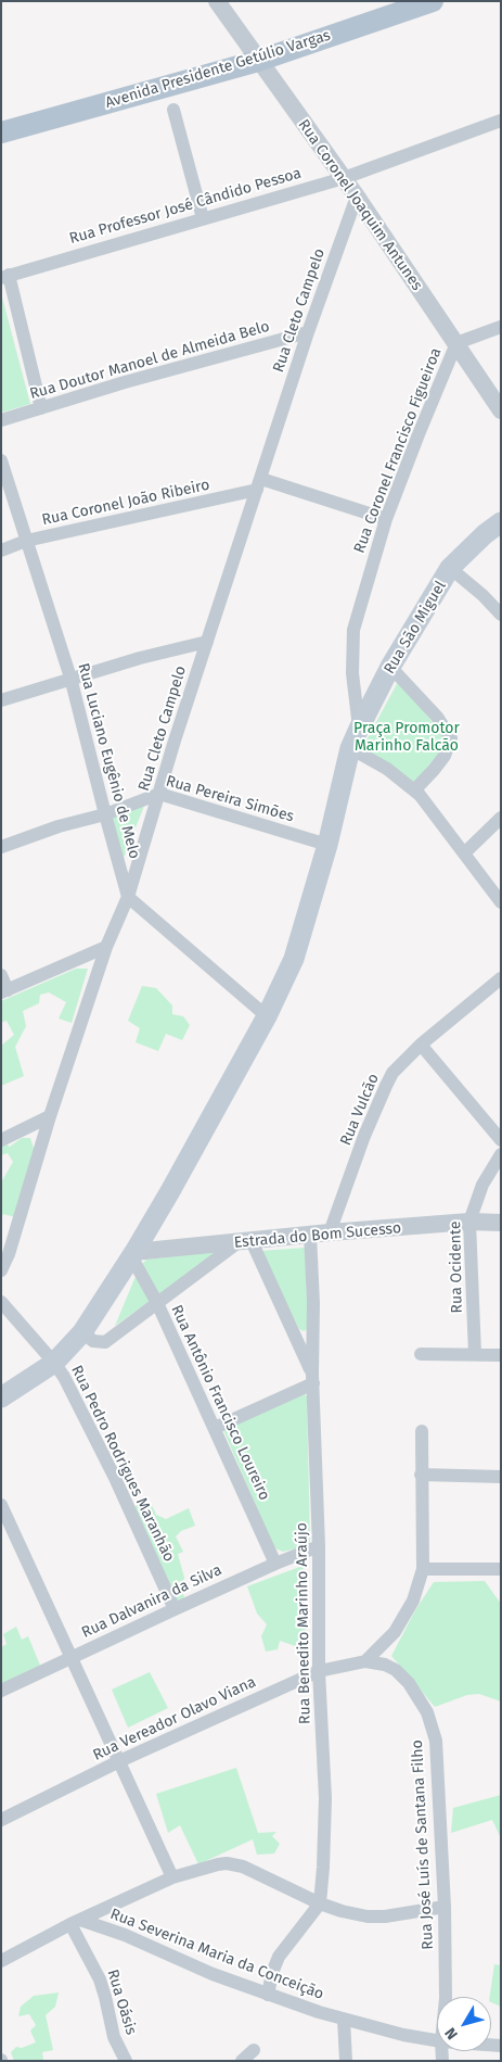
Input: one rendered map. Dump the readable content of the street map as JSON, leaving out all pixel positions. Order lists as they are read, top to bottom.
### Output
{
  "streets": {
    "main road": ["Avenida Presidente Getúlio Vargas", "Rua São Miguel"],
    "street": [
      "Rua Coronel Joaquim Antunes",
      "Rua Professor José Cândido Pessoa",
      "Rua Cleto Campelo",
      "Rua Doutor Manoel de Almeida Belo",
      "Rua Coronel Francisco Figueiroa",
      "Rua Coronel João Ribeiro",
      "Rua Luciano Eugênio de Melo",
      "Rua Pereira Simões",
      "Rua Vulcão",
      "Estrada do Bom Sucesso",
      "Rua Ocidente",
      "Rua Antônio Francisco Loureiro",
      "Rua Pedro Rodrigues Maranhão",
      "Rua Dalvanira da Silva",
      "Rua Benedito Marinho Araújo",
      "Rua Vereador Olavo Viana",
      "Rua José Luís de Santana Filho",
      "Rua Severina Maria da Conceição",
      "Rua Oásis"
    ]
  },
  "crossings": [
    ["Avenida Presidente Getúlio Vargas", "Rua Coronel Joaquim Antunes"],
    ["Rua Coronel Joaquim Antunes", "Rua Professor José Cândido Pessoa"],
    ["Rua Coronel Joaquim Antunes", "Rua Cleto Campelo"],
    ["Rua Coronel Joaquim Antunes", "Rua Coronel Francisco Figueiroa"],
    ["Rua Cleto Campelo", "Rua Doutor Manoel de Almeida Belo"],
    ["Rua Cleto Campelo", "Rua Coronel João Ribeiro"],
    ["Rua Cleto Campelo", "Rua Luciano Eugênio de Melo"],
    ["Rua Cleto Campelo", "Rua Pereira Simões"],
    ["Rua Coronel Francisco Figueiroa", "Rua São Miguel"],
    ["Rua Coronel João Ribeiro", "Rua Luciano Eugênio de Melo"],
    ["Rua São Miguel", "Rua Pereira Simões"],
    ["Rua São Miguel", "Estrada do Bom Sucesso"],
    ["Rua São Miguel", "Rua Antônio Francisco Loureiro"],
    ["Rua São Miguel", "Rua Pedro Rodrigues Maranhão"],
    ["Rua Luciano Eugênio de Melo", "Rua Pereira Simões"],
    ["Rua Vulcão", "Estrada do Bom Sucesso"],
    ["Estrada do Bom Sucesso", "Rua Ocidente"],
    ["Estrada do Bom Sucesso", "Rua Antônio Francisco Loureiro"],
    ["Estrada do Bom Sucesso", "Rua Benedito Marinho Araújo"],
    ["Rua Antônio Francisco Loureiro", "Rua Dalvanira da Silva"],
    ["Rua Pedro Rodrigues Maranhão", "Rua Dalvanira da Silva"],
    ["Rua Dalvanira da Silva", "Rua Benedito Marinho Araújo"],
    ["Rua Benedito Marinho Araújo", "Rua Vereador Olavo Viana"],
    ["Rua Vereador Olavo Viana", "Rua José Luís de Santana Filho"],
    ["Rua Severina Maria da Conceição", "Rua Oásis"]
  ],
  "parks": ["Praça Promotor Marinho Falcão"],
  "north": "bottom left"
}
